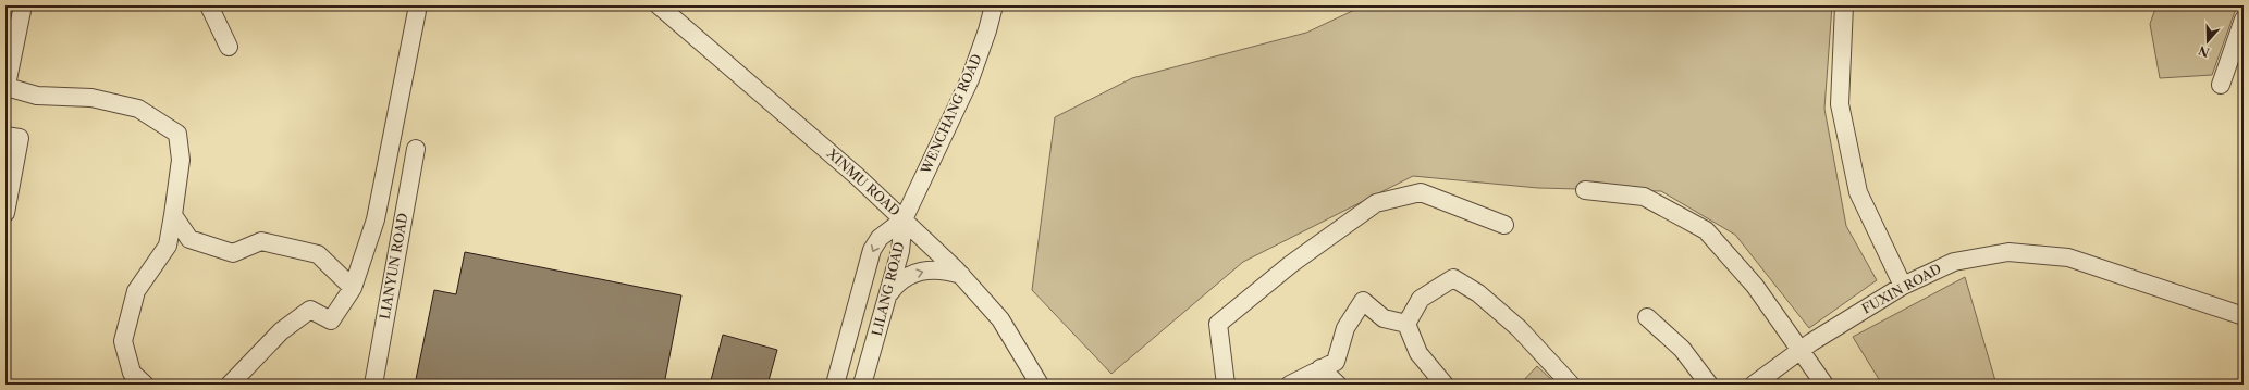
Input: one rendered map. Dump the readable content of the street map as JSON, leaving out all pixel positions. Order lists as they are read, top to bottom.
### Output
{
  "streets": {
    "street": [
      "WENCHANG ROAD",
      "XINMU ROAD",
      "LIANYUN ROAD",
      "LILANG ROAD",
      "FUXIN ROAD"
    ]
  },
  "crossings": [
    ["WENCHANG ROAD", "XINMU ROAD"],
    ["WENCHANG ROAD", "LILANG ROAD"],
    ["XINMU ROAD", "LILANG ROAD"]
  ],
  "north": "bottom"
}
